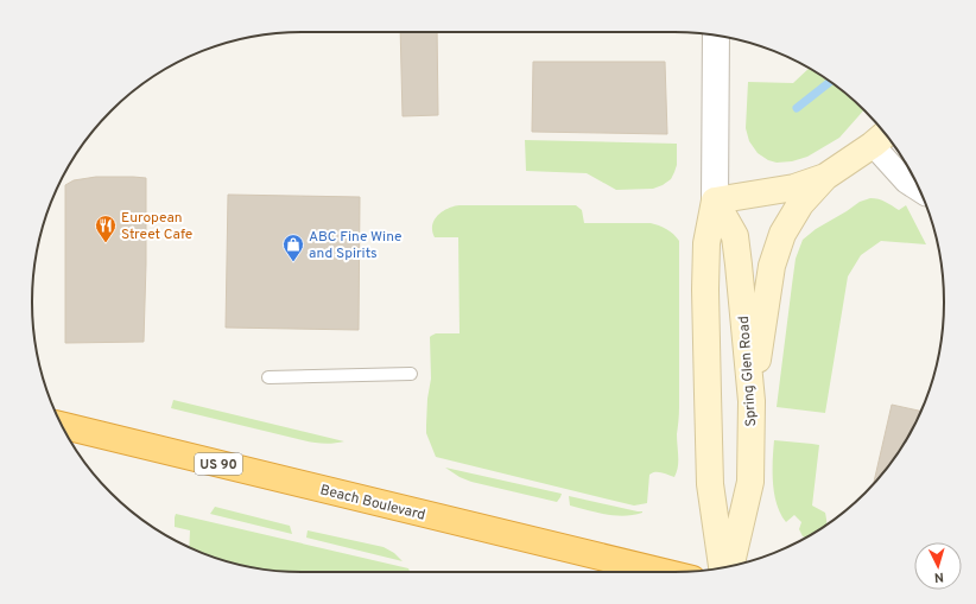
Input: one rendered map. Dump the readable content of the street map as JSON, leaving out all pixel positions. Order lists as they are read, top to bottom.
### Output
{
  "streets": {
    "highway": ["US 90", "Beach Boulevard"],
    "main road": ["Spring Glen Road"]
  },
  "places": {
    "restaurant": ["European Street Cafe"],
    "shop": ["ABC Fine Wine and Spirits"]
  },
  "north": "bottom"
}
